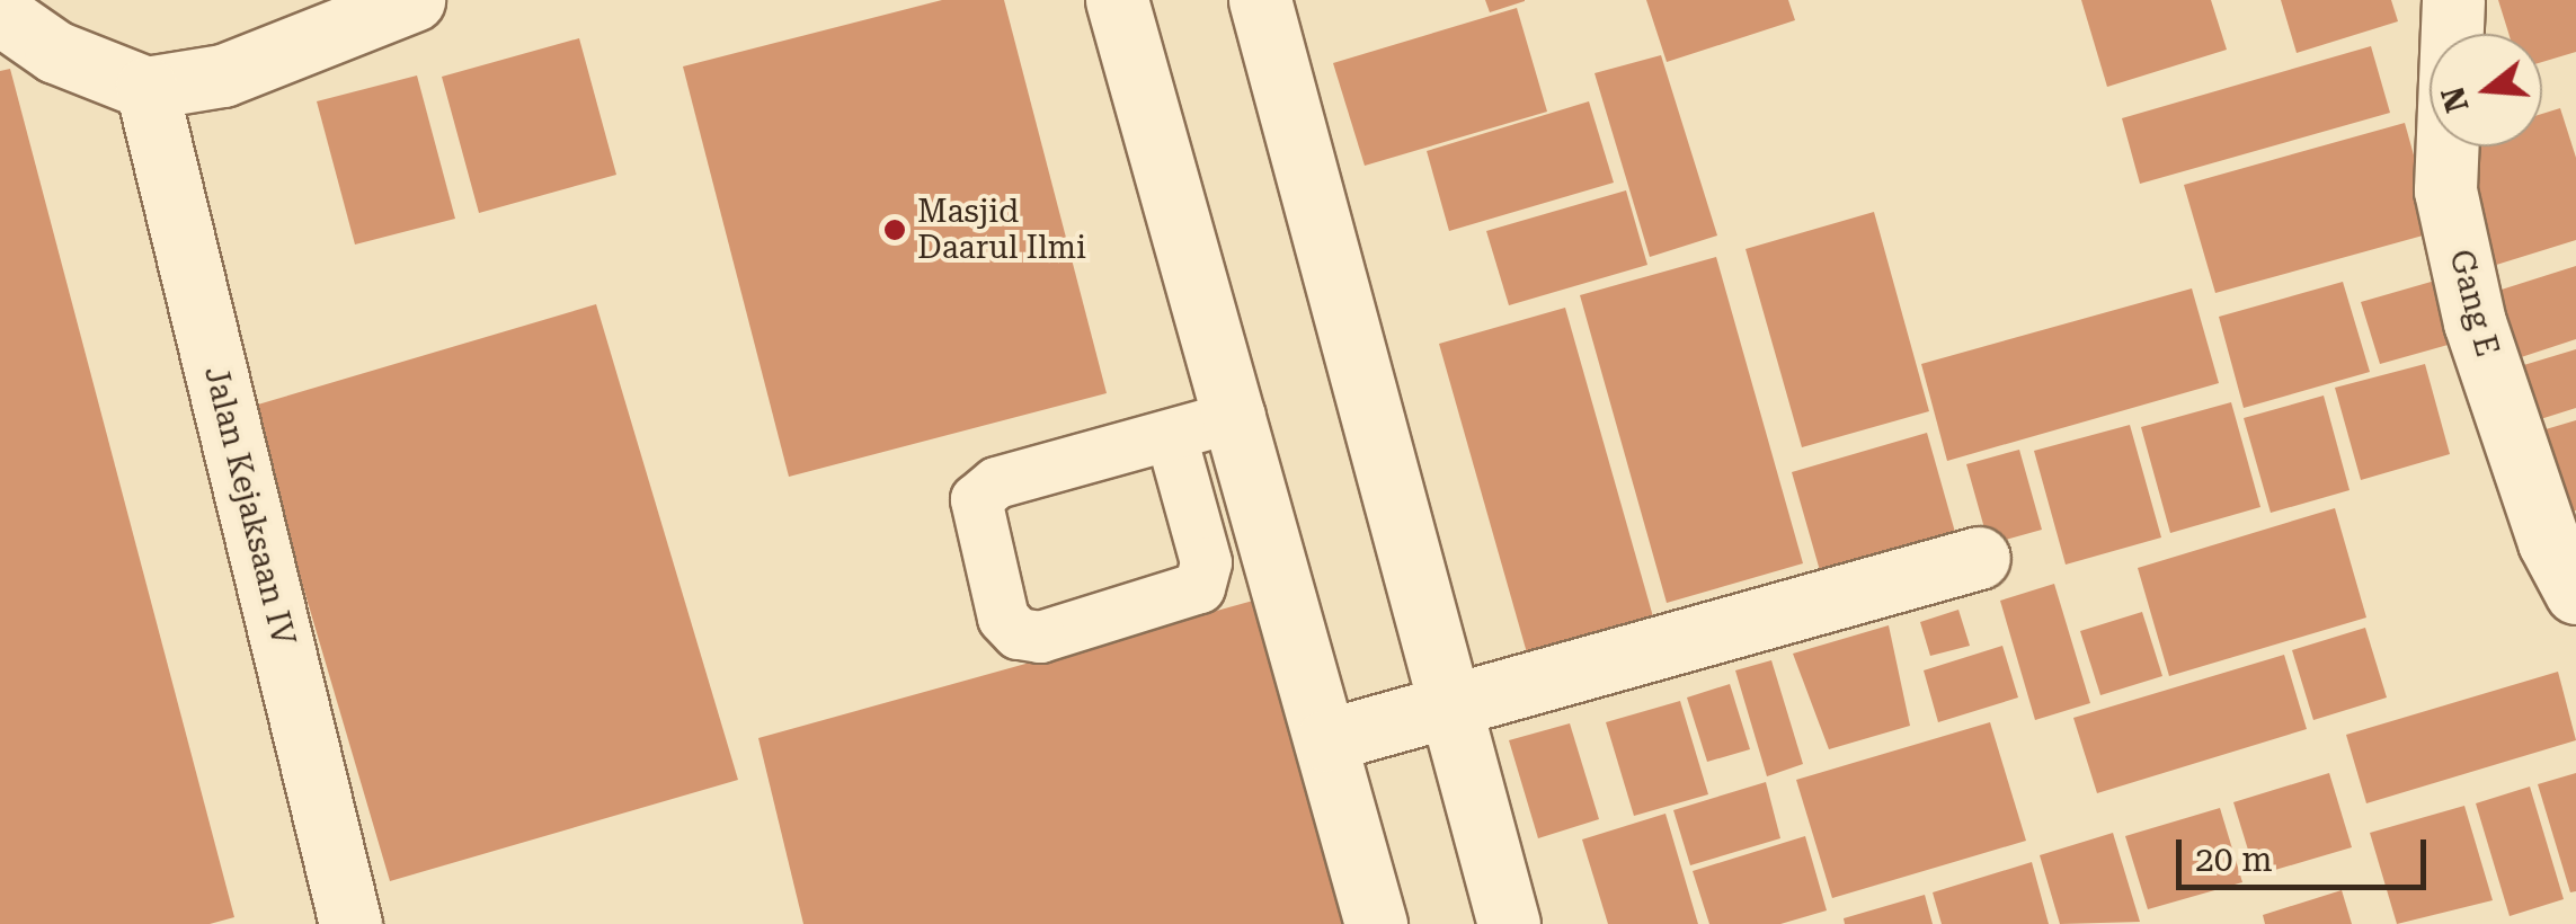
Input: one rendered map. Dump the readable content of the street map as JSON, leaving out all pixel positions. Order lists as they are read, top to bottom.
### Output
{
  "streets": {
    "street": ["Gang E", "Jalan Kejaksaan IV"]
  },
  "places": ["Masjid Daarul Ilmi"],
  "scale_bar": "20 m",
  "north": "left"
}
